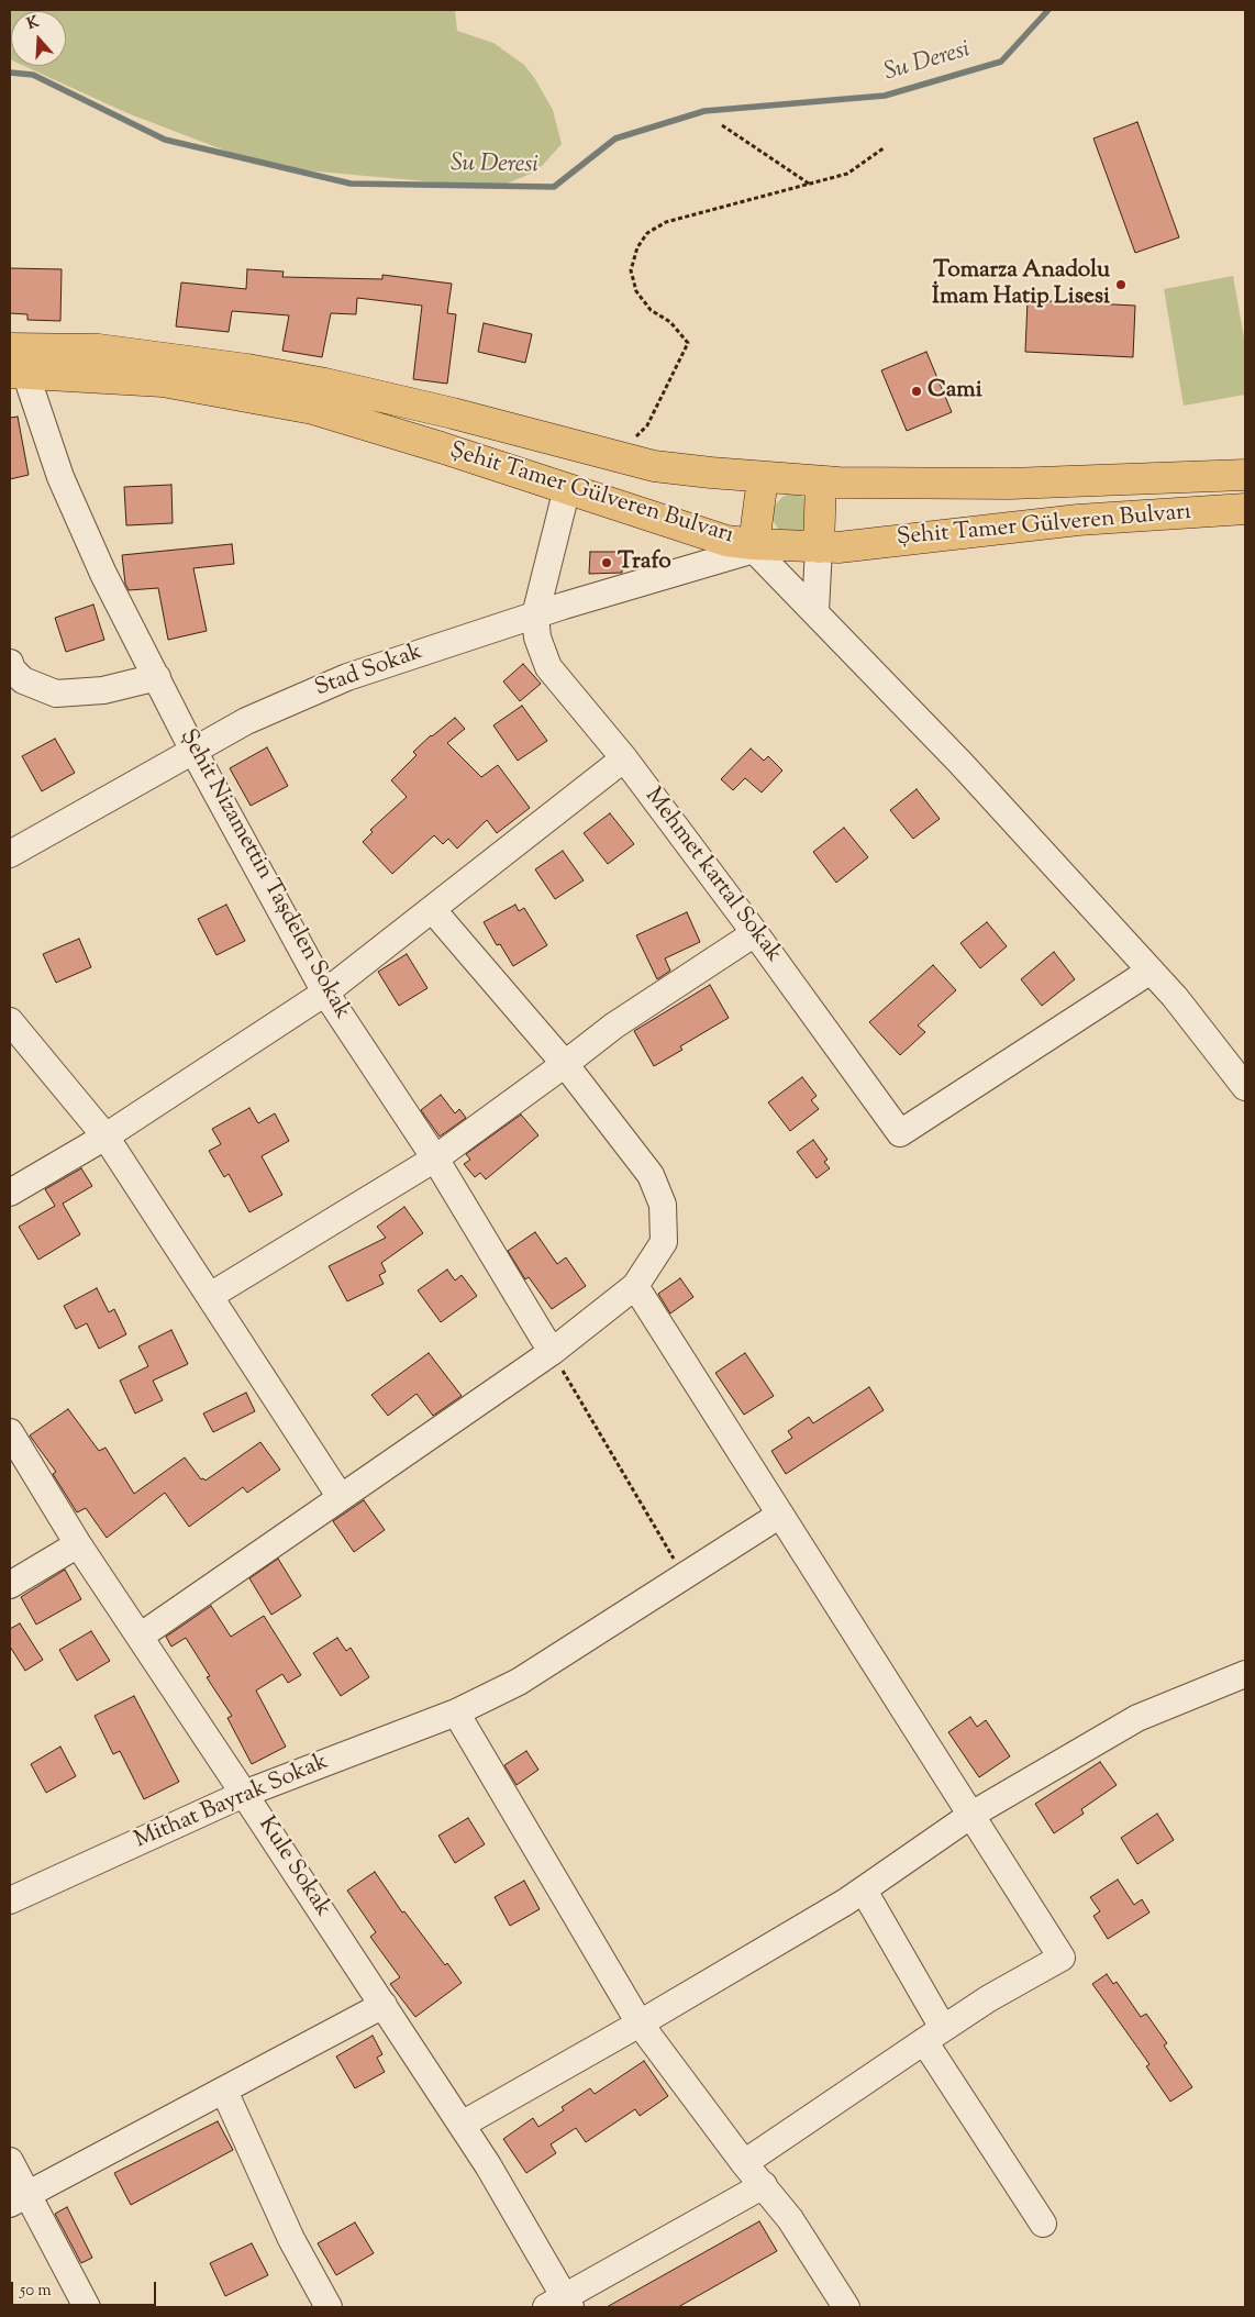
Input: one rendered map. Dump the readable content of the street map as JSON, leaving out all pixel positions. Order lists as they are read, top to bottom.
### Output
{
  "streets": {
    "main road": ["Şehit Tamer Gülveren Bulvarı"],
    "street": [
      "Stad Sokak",
      "Şehit Nizamettin Taşdelen Sokak",
      "Mehmet kartal Sokak",
      "Mithat Bayrak Sokak",
      "Kule Sokak"
    ]
  },
  "crossings": [
    ["Şehit Tamer Gülveren Bulvarı", "Stad Sokak"],
    ["Şehit Tamer Gülveren Bulvarı", "Şehit Nizamettin Taşdelen Sokak"],
    ["Stad Sokak", "Şehit Nizamettin Taşdelen Sokak"],
    ["Stad Sokak", "Mehmet kartal Sokak"],
    ["Mithat Bayrak Sokak", "Kule Sokak"]
  ],
  "water": ["Su Deresi"],
  "places": ["Tomarza Anadolu İmam Hatip Lisesi", "Cami", "Trafo"],
  "scale_bar": "50 m",
  "north": "top"
}
